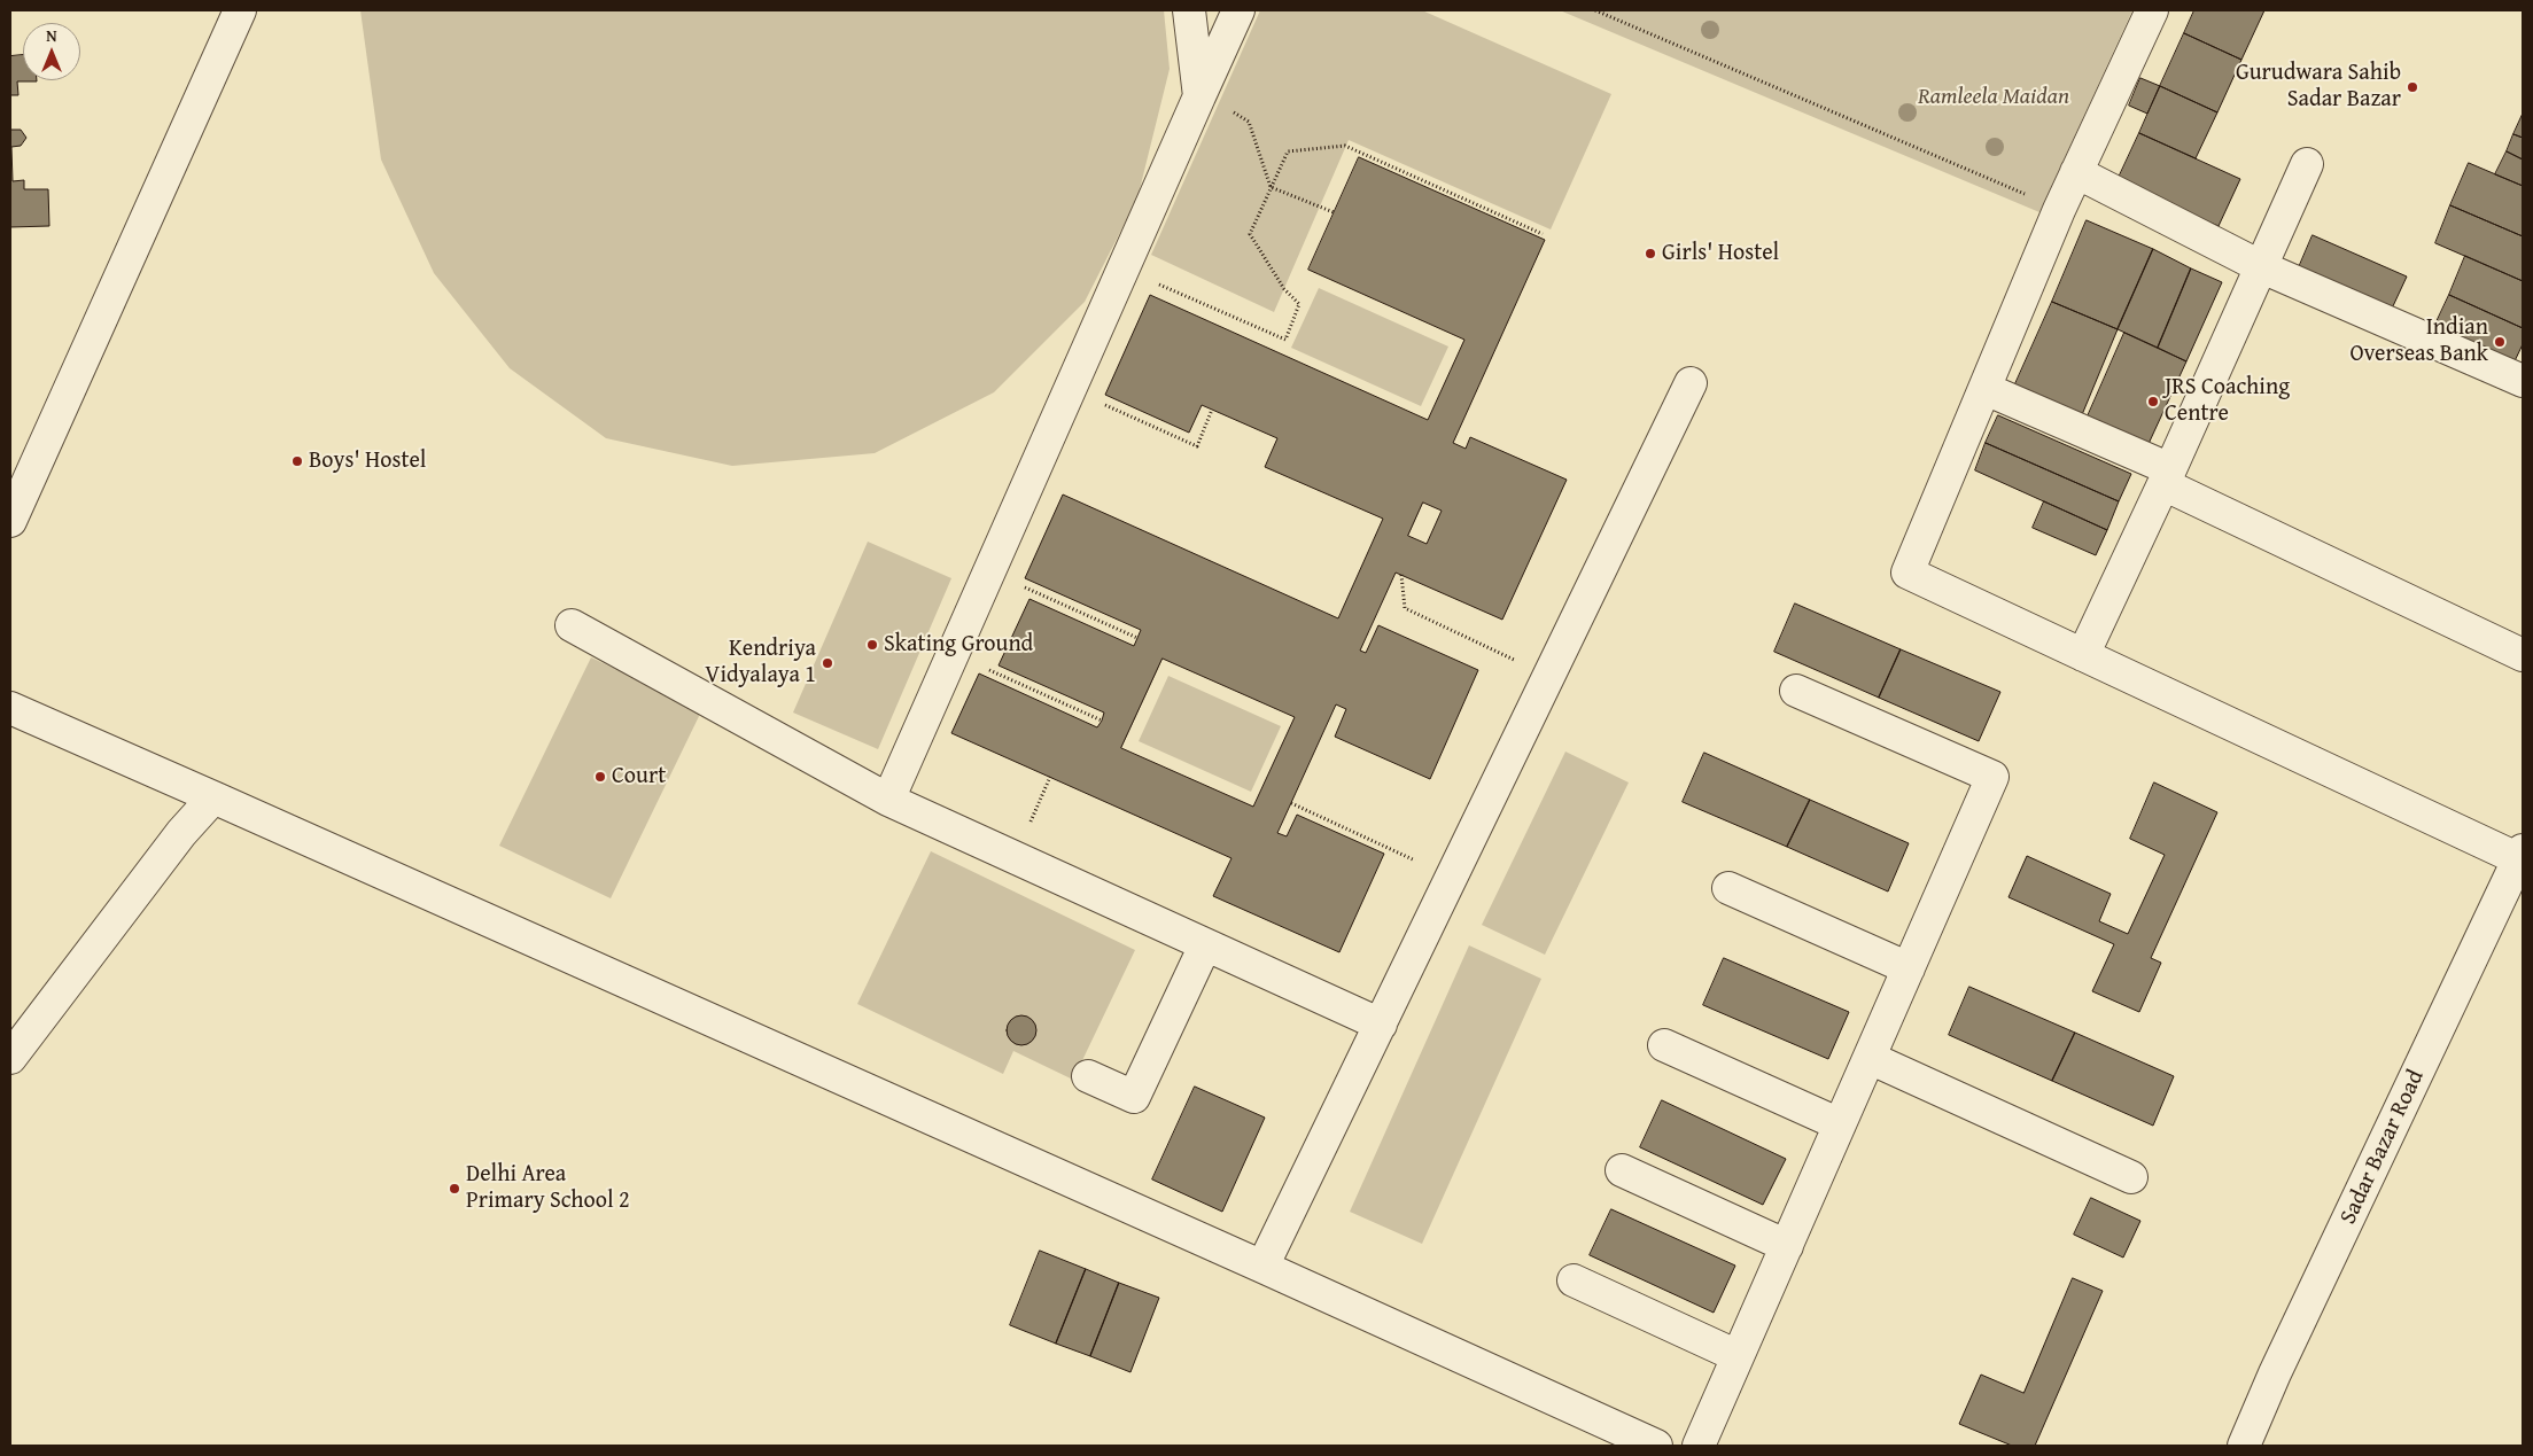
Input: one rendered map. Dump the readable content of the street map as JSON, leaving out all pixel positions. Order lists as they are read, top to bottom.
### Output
{
  "streets": {
    "street": ["Sadar Bazar Road"]
  },
  "parks": ["Ramleela Maidan"],
  "places": [
    "Gurudwara Sahib Sadar Bazar",
    "Girls' Hostel",
    "Indian Overseas Bank",
    "JRS Coaching Centre",
    "Boys' Hostel",
    "Skating Ground",
    "Kendriya Vidyalaya 1",
    "Court",
    "Delhi Area Primary School 2"
  ],
  "north": "top"
}
